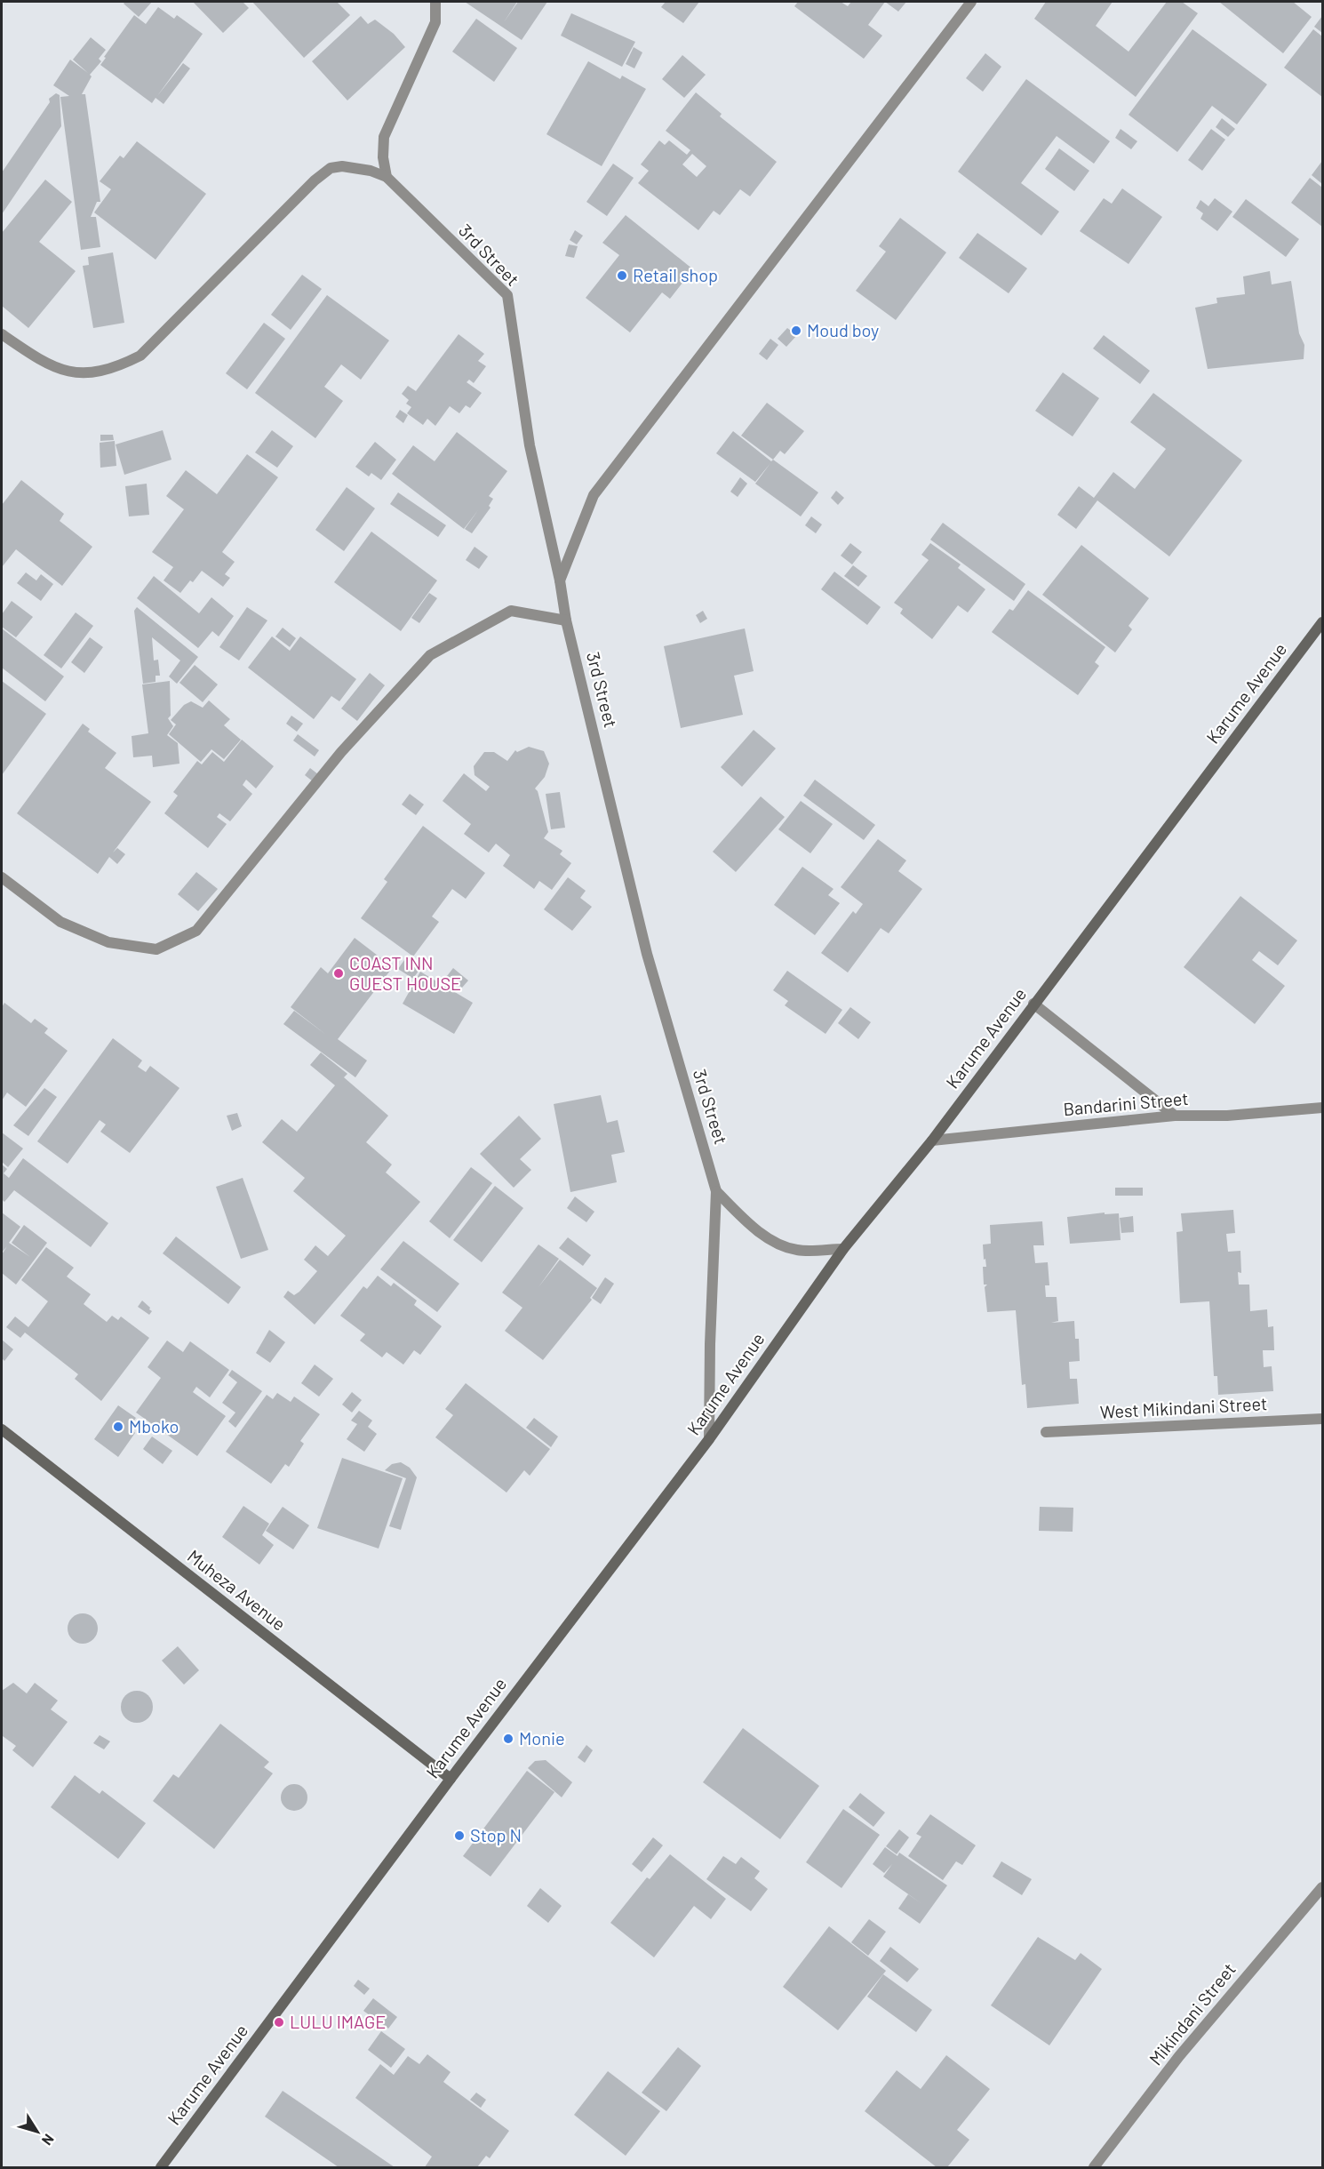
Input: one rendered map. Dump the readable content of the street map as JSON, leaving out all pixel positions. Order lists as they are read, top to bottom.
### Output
{
  "streets": {
    "main road": ["Karume Avenue", "Muheza Avenue"],
    "street": [
      "3rd Street",
      "Bandarini Street",
      "West Mikindani Street",
      "Mikindani Street"
    ]
  },
  "crossings": [
    ["3rd Street", "Karume Avenue"],
    ["Karume Avenue", "Bandarini Street"],
    ["Karume Avenue", "Muheza Avenue"]
  ],
  "places": [
    "Retail shop",
    "Moud boy",
    "COAST INN GUEST HOUSE",
    "Mboko",
    "Monie",
    "Stop N",
    "LULU IMAGE"
  ],
  "north": "bottom right"
}
